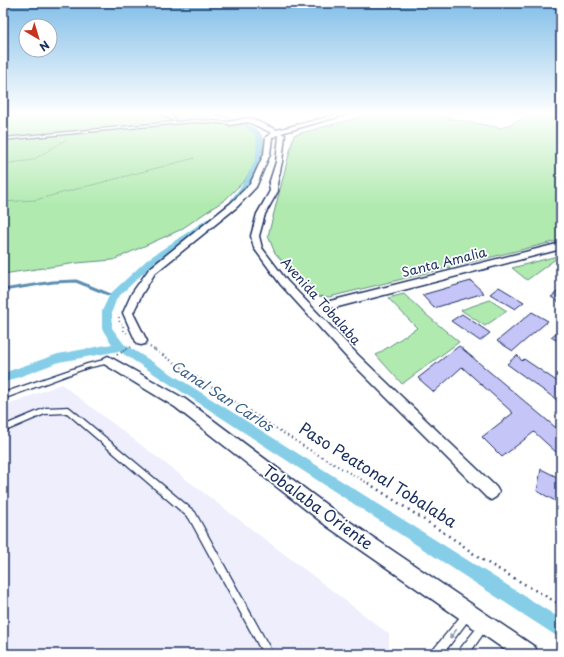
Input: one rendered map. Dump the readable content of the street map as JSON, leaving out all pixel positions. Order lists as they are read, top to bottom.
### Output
{
  "streets": {
    "street": ["Santa Amalia", "Avenida Tobalaba", "Tobalaba Oriente"],
    "path": ["Paso Peatonal Tobalaba"]
  },
  "water": ["Canal San Carlos"],
  "north": "bottom right"
}
